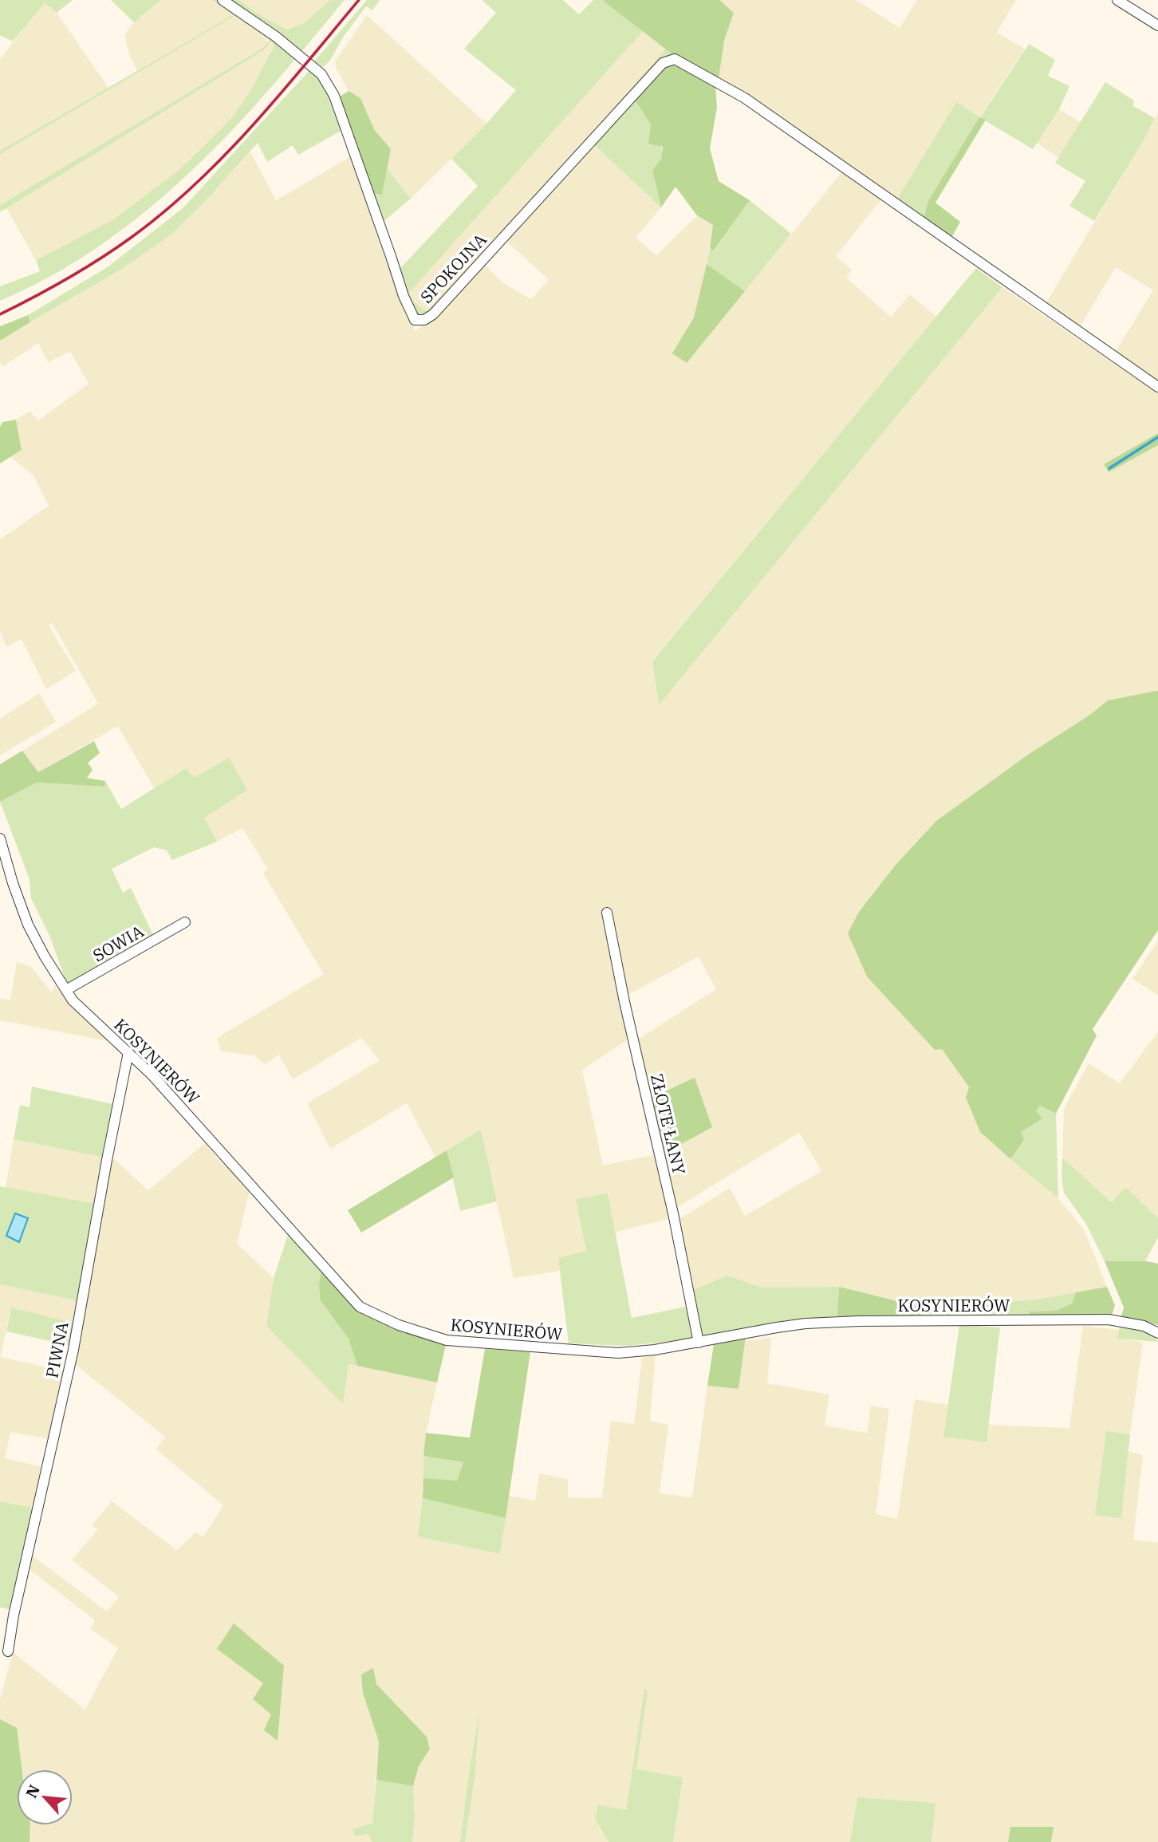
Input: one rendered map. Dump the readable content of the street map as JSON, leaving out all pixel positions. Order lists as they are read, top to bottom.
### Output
{
  "streets": {
    "street": [
      "SPOKOJNA",
      "SOWIA",
      "KOSYNIERÓW",
      "ZŁOTE ŁANY",
      "PIWNA"
    ]
  },
  "crossings": [
    ["SOWIA", "KOSYNIERÓW"],
    ["KOSYNIERÓW", "ZŁOTE ŁANY"],
    ["KOSYNIERÓW", "PIWNA"]
  ],
  "north": "top left"
}
